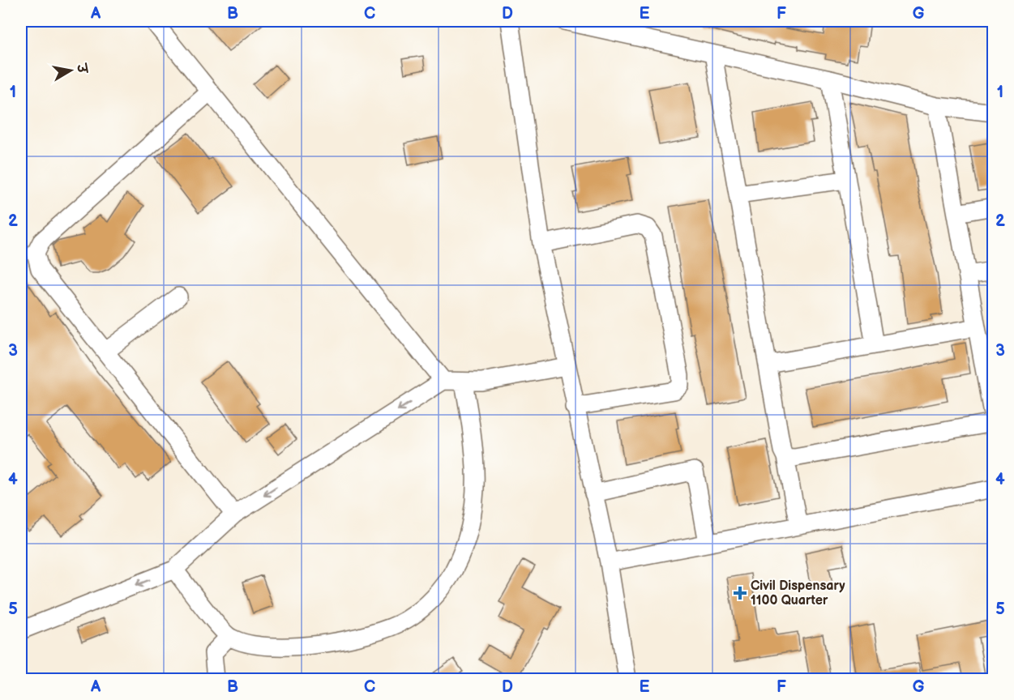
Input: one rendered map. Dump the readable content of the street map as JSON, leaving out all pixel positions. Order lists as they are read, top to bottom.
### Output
{
  "places": {
    "health": ["Civil Dispensary 1100 Quarter"]
  },
  "north": "right",
  "grid": {
    "columns": [
      "A",
      "B",
      "C",
      "D",
      "E",
      "F",
      "G"
    ],
    "rows": [
      "1",
      "2",
      "3",
      "4",
      "5"
    ]
  }
}
